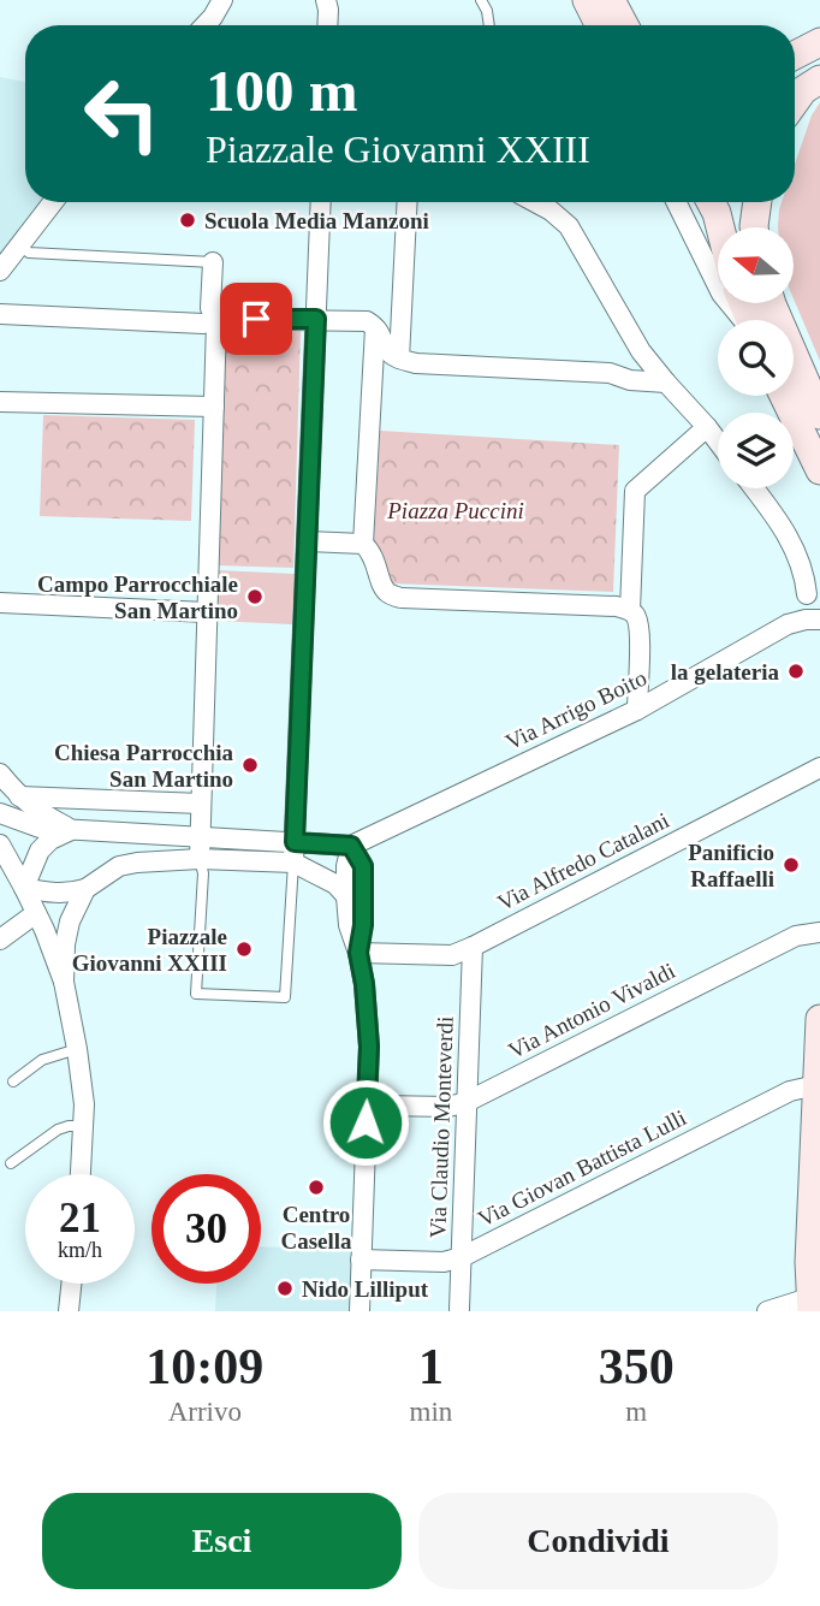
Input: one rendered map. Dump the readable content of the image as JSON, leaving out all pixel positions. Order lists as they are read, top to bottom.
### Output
{
  "streets": {
    "street": [
      "Via Arrigo Boito",
      "Via Alfredo Catalani",
      "Via Antonio Vivaldi",
      "Via Claudio Monteverdi",
      "Via Giovan Battista Lulli"
    ]
  },
  "crossings": [
    ["Via Alfredo Catalani", "Via Claudio Monteverdi"],
    ["Via Antonio Vivaldi", "Via Claudio Monteverdi"],
    ["Via Claudio Monteverdi", "Via Giovan Battista Lulli"]
  ],
  "parks": ["Piazza Puccini"],
  "places": [
    "Scuola Media Manzoni",
    "Campo Parrocchiale San Martino",
    "la gelateria",
    "Chiesa Parrocchia San Martino",
    "Panificio Raffaelli",
    "Piazzale Giovanni XXIII",
    "Centro Casella",
    "Nido Lilliput"
  ],
  "north": "left",
  "page": {
    "turn": ["100 m", "Piazzale Giovanni XXIII"],
    "speed": "21 km/h",
    "limit": "30",
    "eta": [
      "10:09",
      "Arrivo",
      "1",
      "min",
      "350",
      "m"
    ],
    "buttons": ["Esci", "Condividi"]
  }
}
